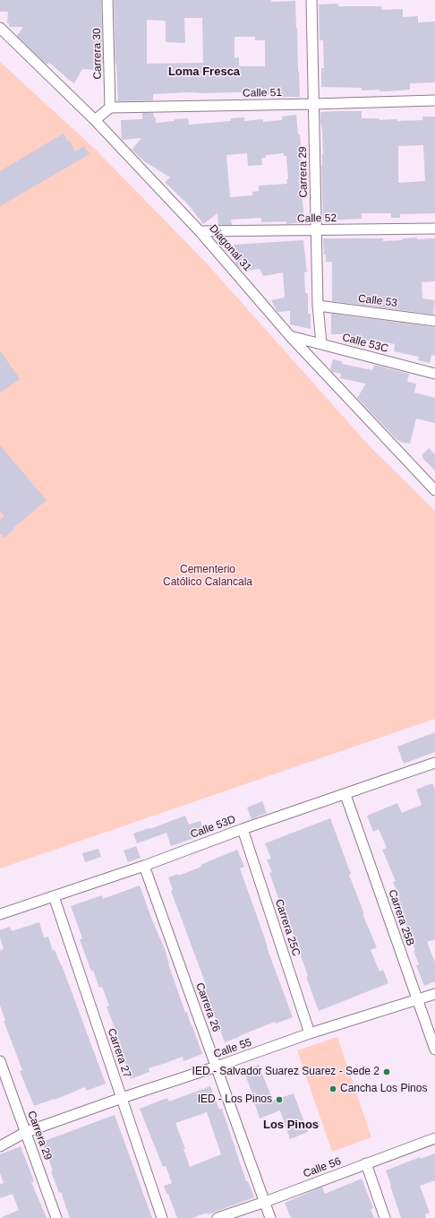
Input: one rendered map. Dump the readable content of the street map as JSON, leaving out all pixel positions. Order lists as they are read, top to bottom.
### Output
{
  "streets": {
    "street": [
      "Carrera 30",
      "Calle 51",
      "Carrera 29",
      "Calle 52",
      "Diagonal 31",
      "Calle 53",
      "Calle 53C",
      "Calle 53D",
      "Carrera 25B",
      "Carrera 25C",
      "Carrera 26",
      "Calle 55",
      "Carrera 27",
      "Calle 56"
    ]
  },
  "crossings": [
    ["Carrera 30", "Calle 51"],
    ["Calle 51", "Carrera 29"],
    ["Carrera 29", "Calle 52"],
    ["Carrera 29", "Calle 53"],
    ["Carrera 29", "Calle 53C"],
    ["Carrera 29", "Calle 55"],
    ["Calle 52", "Diagonal 31"],
    ["Diagonal 31", "Calle 53C"],
    ["Calle 53D", "Carrera 25B"],
    ["Calle 53D", "Carrera 25C"],
    ["Calle 53D", "Carrera 26"],
    ["Calle 53D", "Carrera 27"],
    ["Carrera 25B", "Calle 55"],
    ["Carrera 25C", "Calle 55"],
    ["Carrera 26", "Calle 55"],
    ["Carrera 26", "Calle 56"],
    ["Calle 55", "Carrera 27"]
  ],
  "districts": ["Loma Fresca", "Los Pinos"],
  "parks": ["Cementerio Católico Calancala"],
  "places": ["IED - Salvador Suarez Suarez - Sede 2", "Cancha Los Pinos", "IED - Los Pinos"]
}
